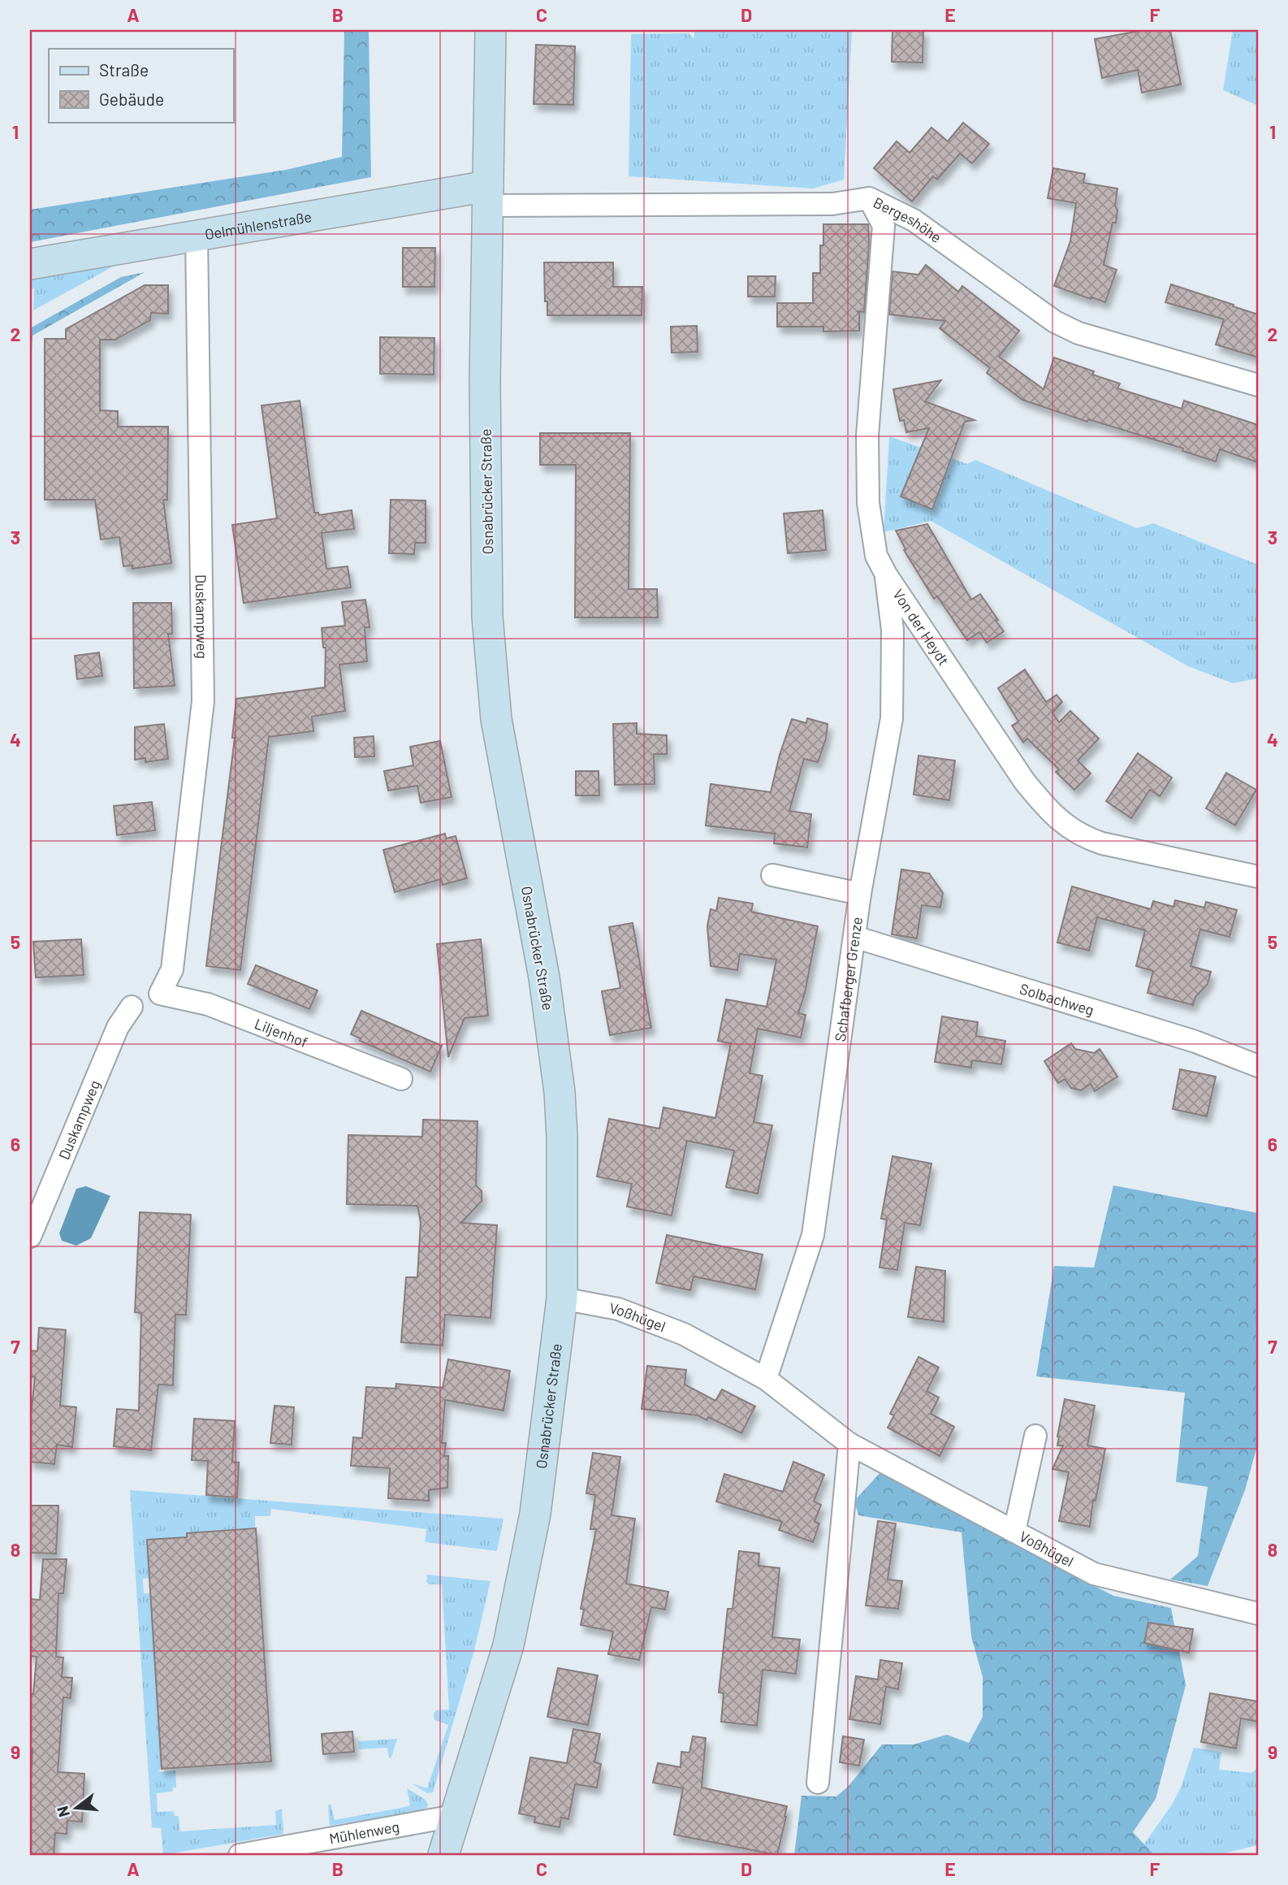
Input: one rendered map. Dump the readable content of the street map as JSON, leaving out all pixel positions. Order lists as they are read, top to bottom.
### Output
{
  "streets": {
    "main road": ["Oelmühlenstraße", "Osnabrücker Straße"],
    "street": [
      "Bergeshöhe",
      "Duskampweg",
      "Von der Heydt",
      "Schafberger Grenze",
      "Solbachweg",
      "Liljenhof",
      "Voßhügel",
      "Mühlenweg"
    ]
  },
  "crossings": [
    ["Bergeshöhe", "Oelmühlenstraße"],
    ["Bergeshöhe", "Osnabrücker Straße"],
    ["Bergeshöhe", "Von der Heydt"],
    ["Oelmühlenstraße", "Osnabrücker Straße"],
    ["Oelmühlenstraße", "Duskampweg"],
    ["Osnabrücker Straße", "Voßhügel"],
    ["Osnabrücker Straße", "Mühlenweg"],
    ["Duskampweg", "Liljenhof"],
    ["Von der Heydt", "Schafberger Grenze"],
    ["Schafberger Grenze", "Solbachweg"],
    ["Schafberger Grenze", "Voßhügel"]
  ],
  "legend": ["Straße", "Gebäude"],
  "north": "left",
  "grid": {
    "columns": [
      "A",
      "B",
      "C",
      "D",
      "E",
      "F"
    ],
    "rows": [
      "1",
      "2",
      "3",
      "4",
      "5",
      "6",
      "7",
      "8",
      "9"
    ]
  }
}
